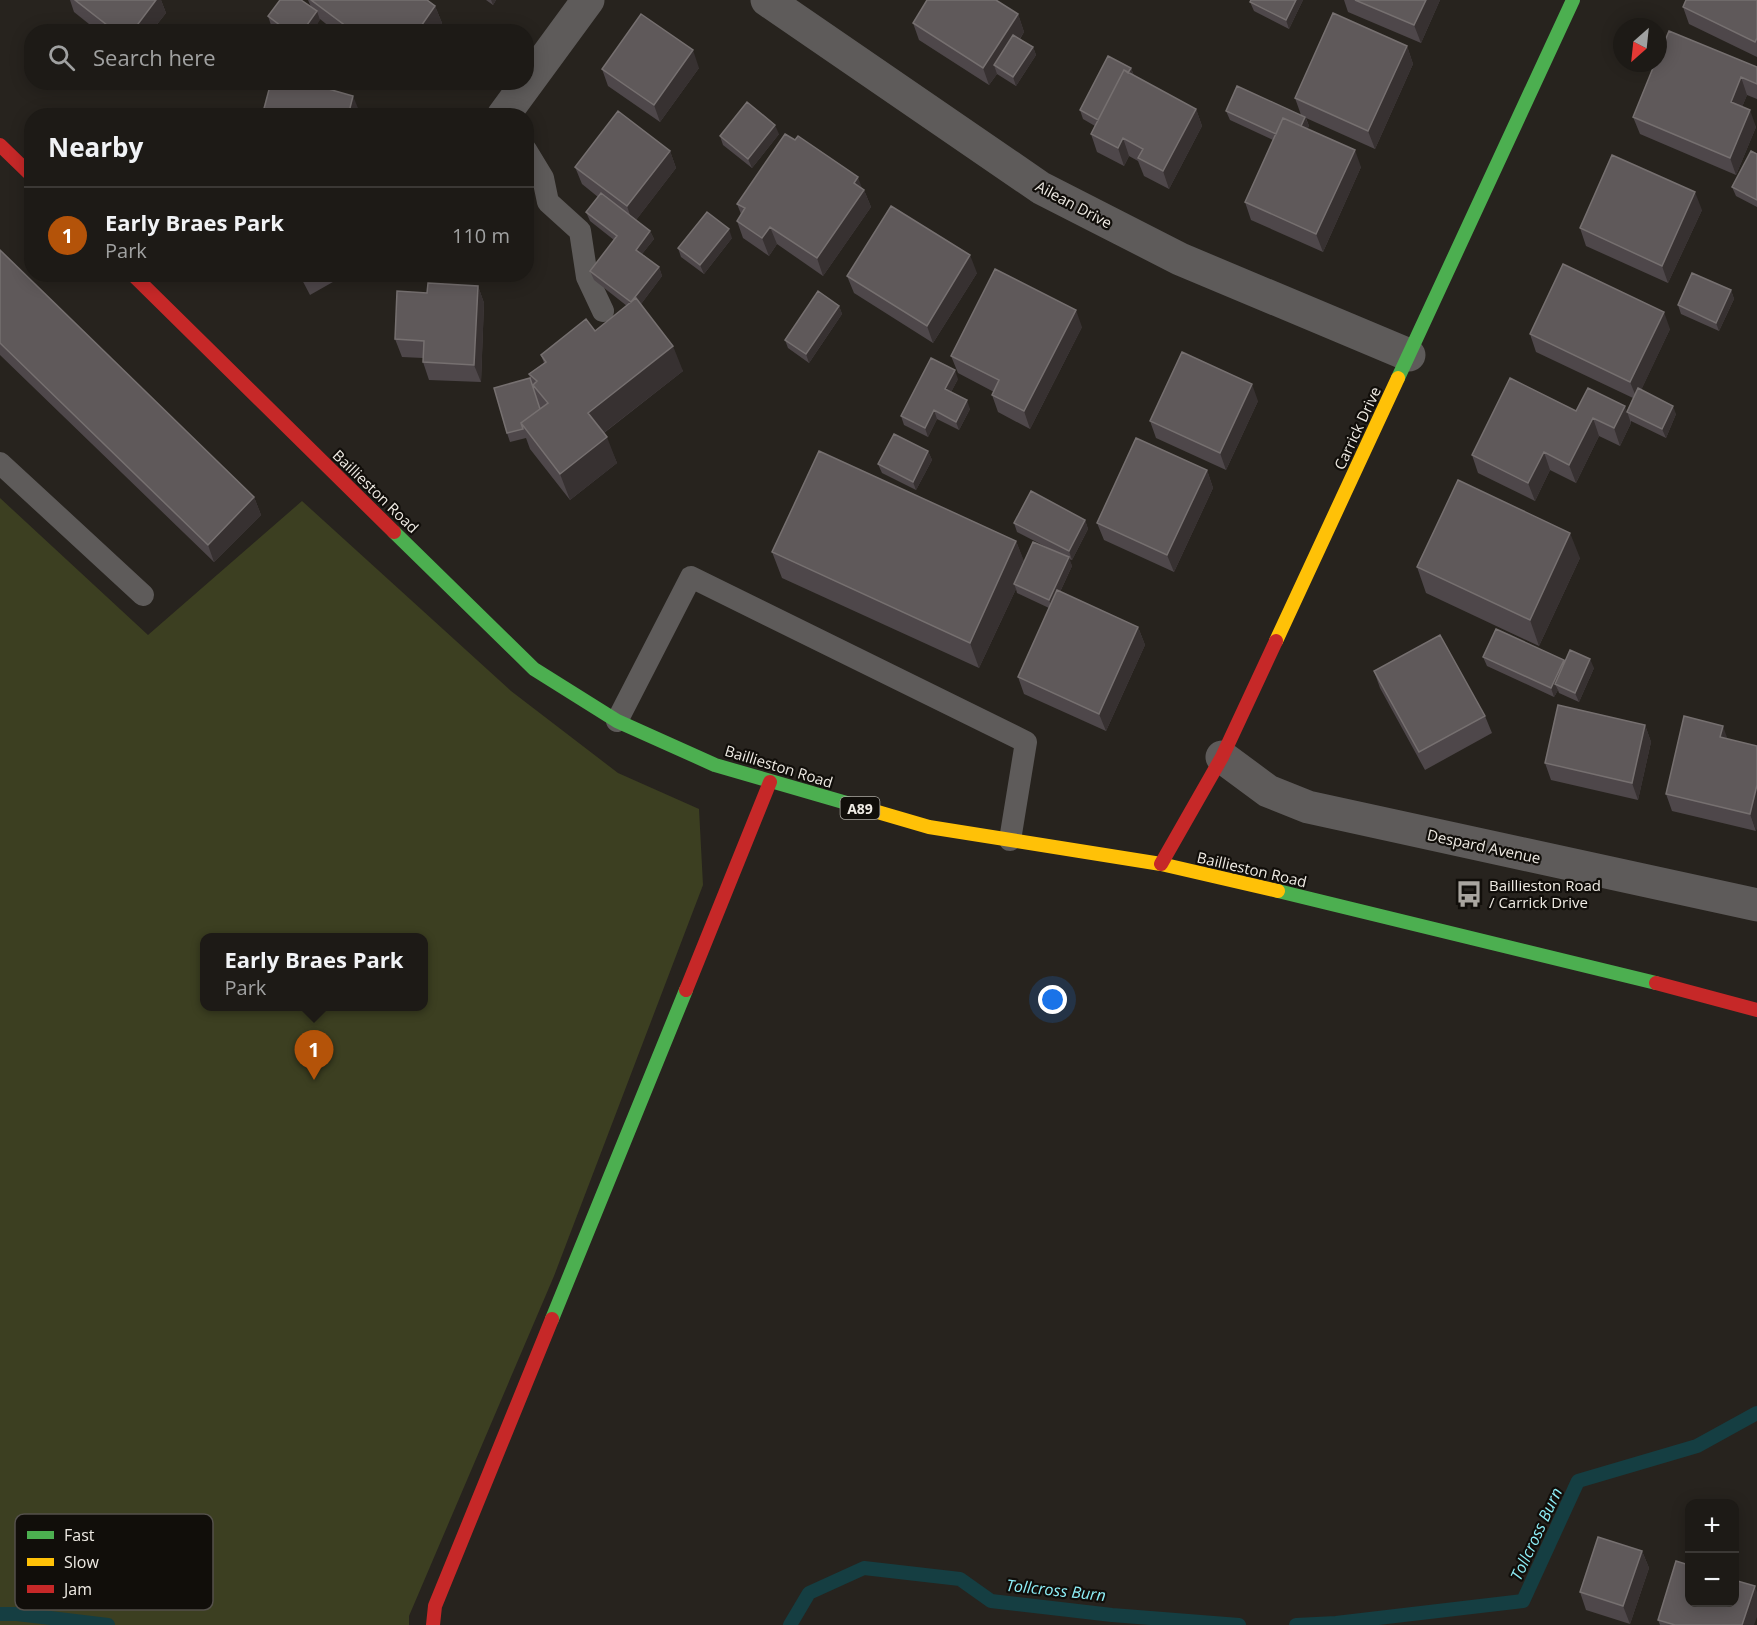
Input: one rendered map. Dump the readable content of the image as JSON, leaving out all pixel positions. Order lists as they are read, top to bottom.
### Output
{
  "streets": {
    "main road": ["Carrick Drive", "Baillieston Road", "A89"],
    "street": ["Ailean Drive", "Despard Avenue"]
  },
  "crossings": [
    ["Ailean Drive", "Carrick Drive"],
    ["Carrick Drive", "Baillieston Road"],
    ["Carrick Drive", "Despard Avenue"]
  ],
  "water": ["Tollcross Burn"],
  "places": {
    "bus stop": ["Baillieston Road / Carrick Drive"]
  },
  "legend": ["Fast", "Slow", "Jam"],
  "north": "bottom left",
  "page": {
    "search": "Search here",
    "heading": "Nearby",
    "list": [
      {
        "mark": "1",
        "name": "Early Braes Park",
        "note": "Park",
        "value": "110 m"
      }
    ],
    "popup": ["Early Braes Park", "Park"],
    "pins": "1",
    "map_buttons": ["+", "−"]
  }
}
